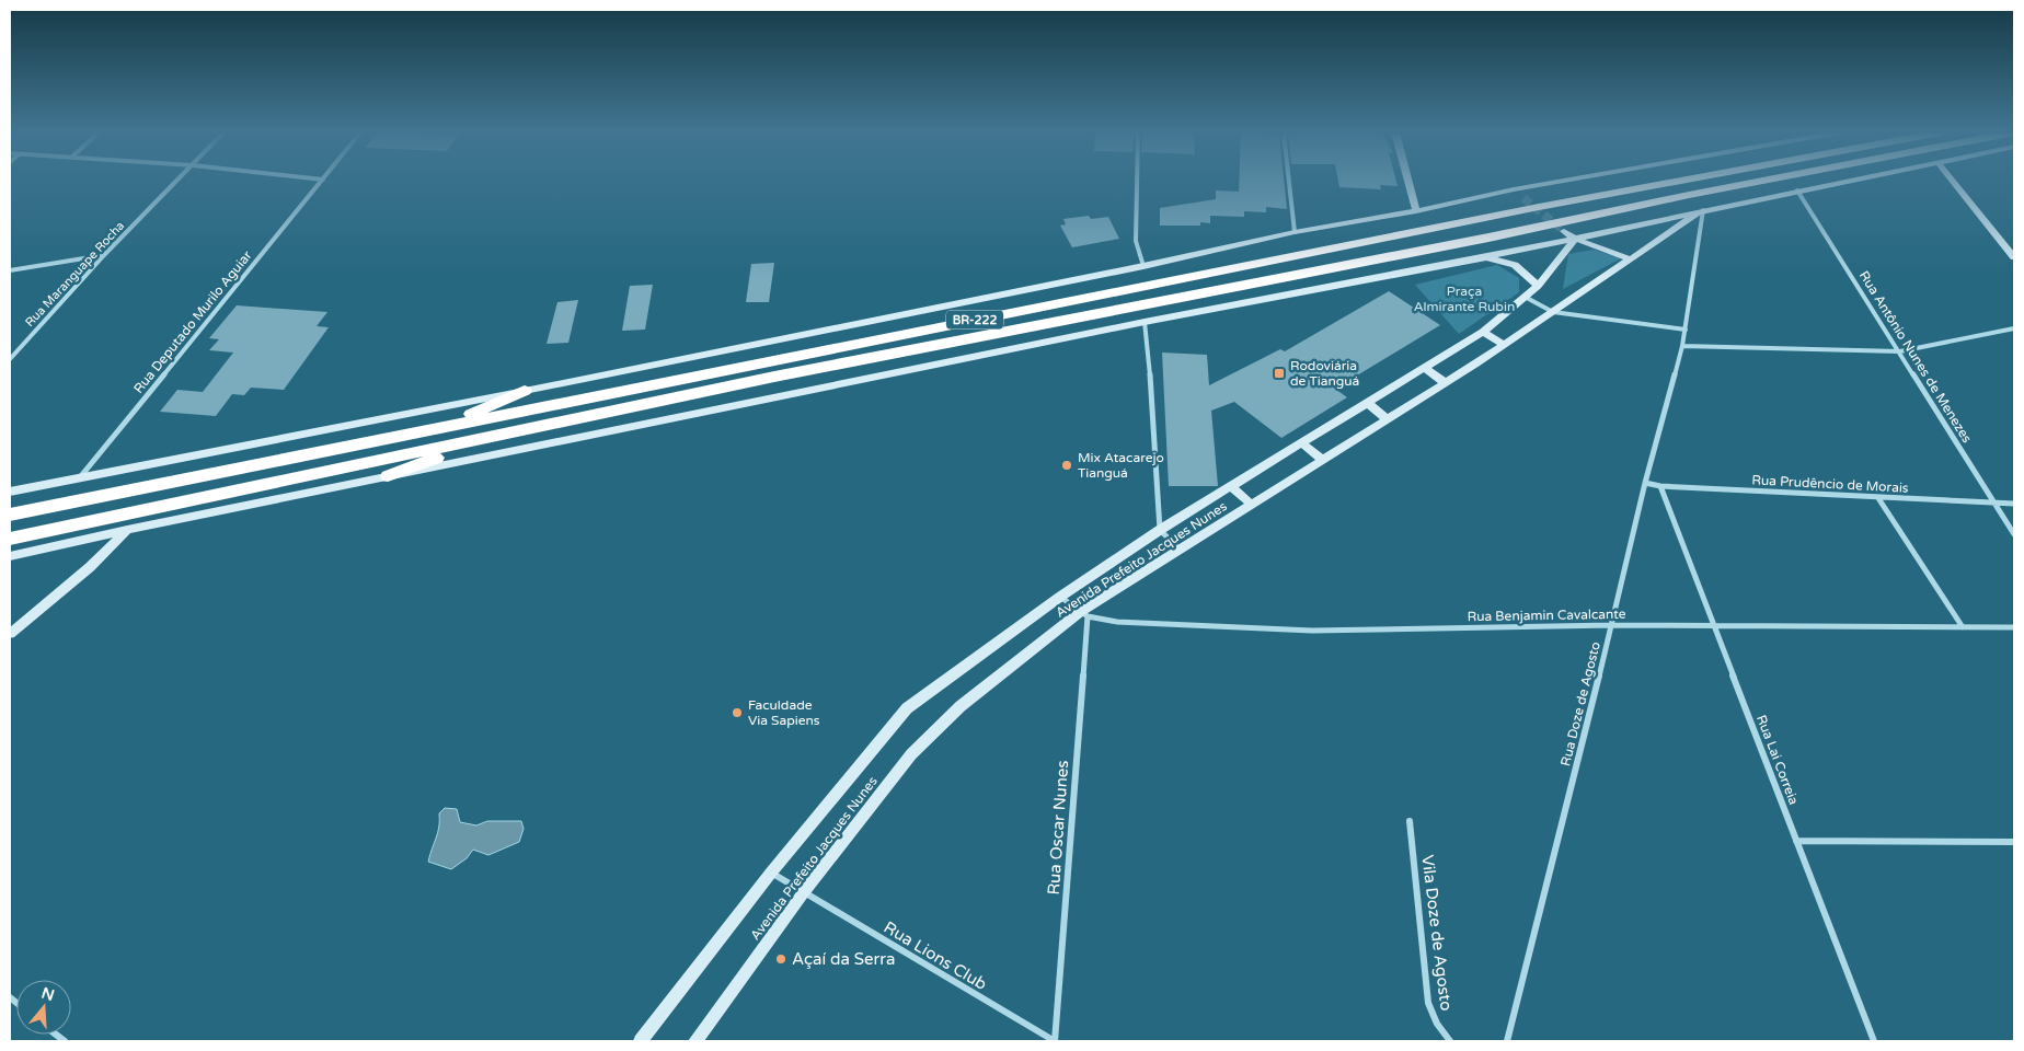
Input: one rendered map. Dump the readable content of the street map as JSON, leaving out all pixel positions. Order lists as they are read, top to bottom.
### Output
{
  "streets": {
    "highway": ["BR-222"],
    "main road": ["Avenida Prefeito Jacques Nunes"],
    "street": [
      "Rua Maranguape Rocha",
      "Rua Deputado Murilo Aguiar",
      "Rua Antônio Nunes de Menezes",
      "Rua Prudêncio de Morais",
      "Rua Benjamin Cavalcante",
      "Rua Doze de Agosto",
      "Rua Lai Correia",
      "Rua Oscar Nunes",
      "Vila Doze de Agosto",
      "Rua Lions Club"
    ]
  },
  "crossings": [
    ["Rua Antônio Nunes de Menezes", "Rua Prudêncio de Morais"],
    ["Rua Prudêncio de Morais", "Rua Doze de Agosto"],
    ["Rua Prudêncio de Morais", "Rua Lai Correia"],
    ["Avenida Prefeito Jacques Nunes", "Rua Benjamin Cavalcante"],
    ["Avenida Prefeito Jacques Nunes", "Rua Doze de Agosto"],
    ["Avenida Prefeito Jacques Nunes", "Rua Oscar Nunes"],
    ["Avenida Prefeito Jacques Nunes", "Rua Lions Club"],
    ["Rua Benjamin Cavalcante", "Rua Doze de Agosto"],
    ["Rua Benjamin Cavalcante", "Rua Lai Correia"],
    ["Rua Benjamin Cavalcante", "Rua Oscar Nunes"],
    ["Rua Oscar Nunes", "Rua Lions Club"]
  ],
  "parks": ["Praça Almirante Rubin"],
  "places": {
    "transit": ["Rodoviária de Tianguá"],
    "other": ["Mix Atacarejo Tianguá", "Faculdade Via Sapiens", "Açaí da Serra"]
  },
  "north": "top"
}
